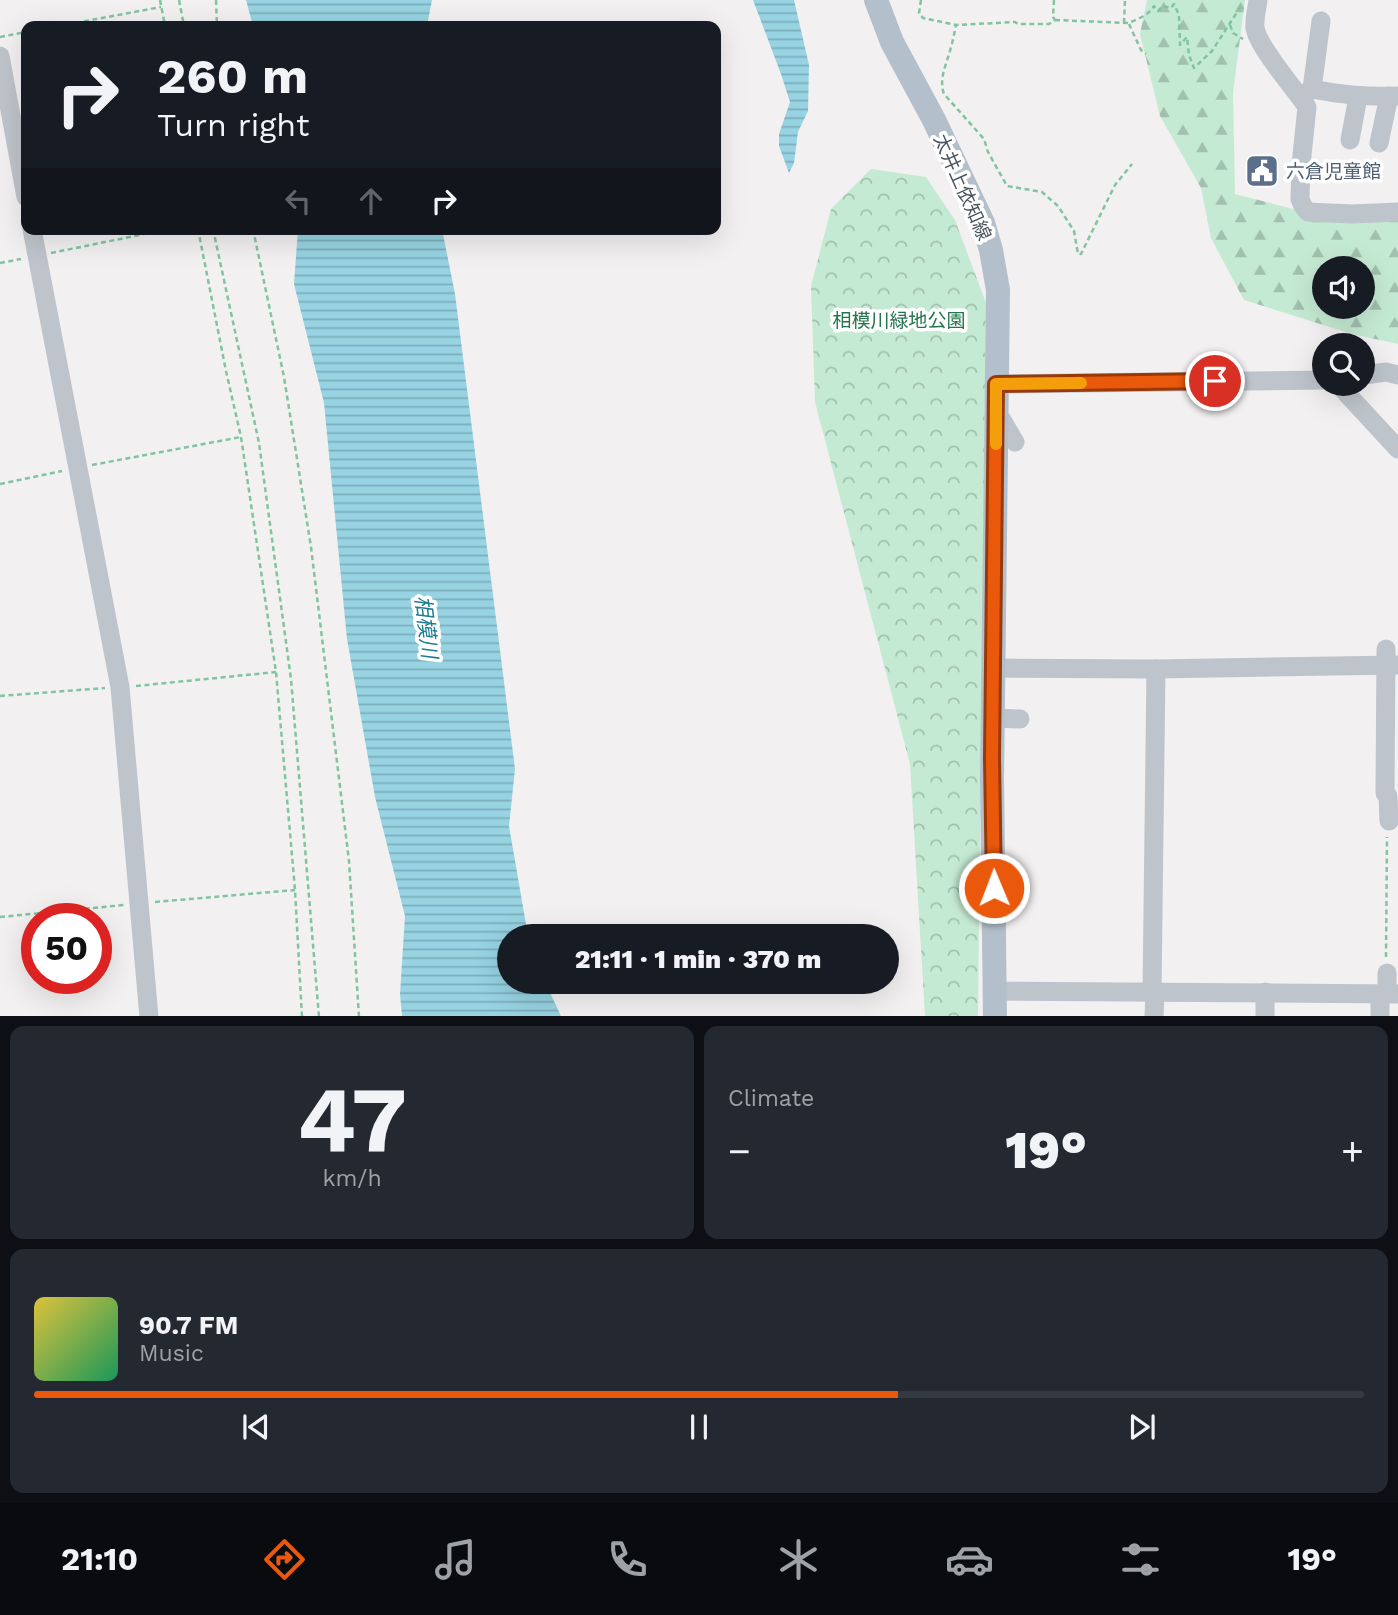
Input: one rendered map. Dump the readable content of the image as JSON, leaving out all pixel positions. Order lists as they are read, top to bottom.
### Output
{
  "streets": {
    "main road": ["太井上依知線"]
  },
  "water": ["相模川"],
  "parks": ["相模川緑地公園"],
  "places": {
    "public building": ["六倉児童館"]
  },
  "page": {
    "turn": ["260 m", "Turn right"],
    "limit": "50",
    "trip": "21:11 · 1 min · 370 m",
    "tile": [
      ["47", "km/h"],
      "Climate"
    ],
    "heat": ["−", "19°", "+"],
    "song": ["90.7 FM", "Music"],
    "tabs": ["21:10", "19°"]
  }
}
